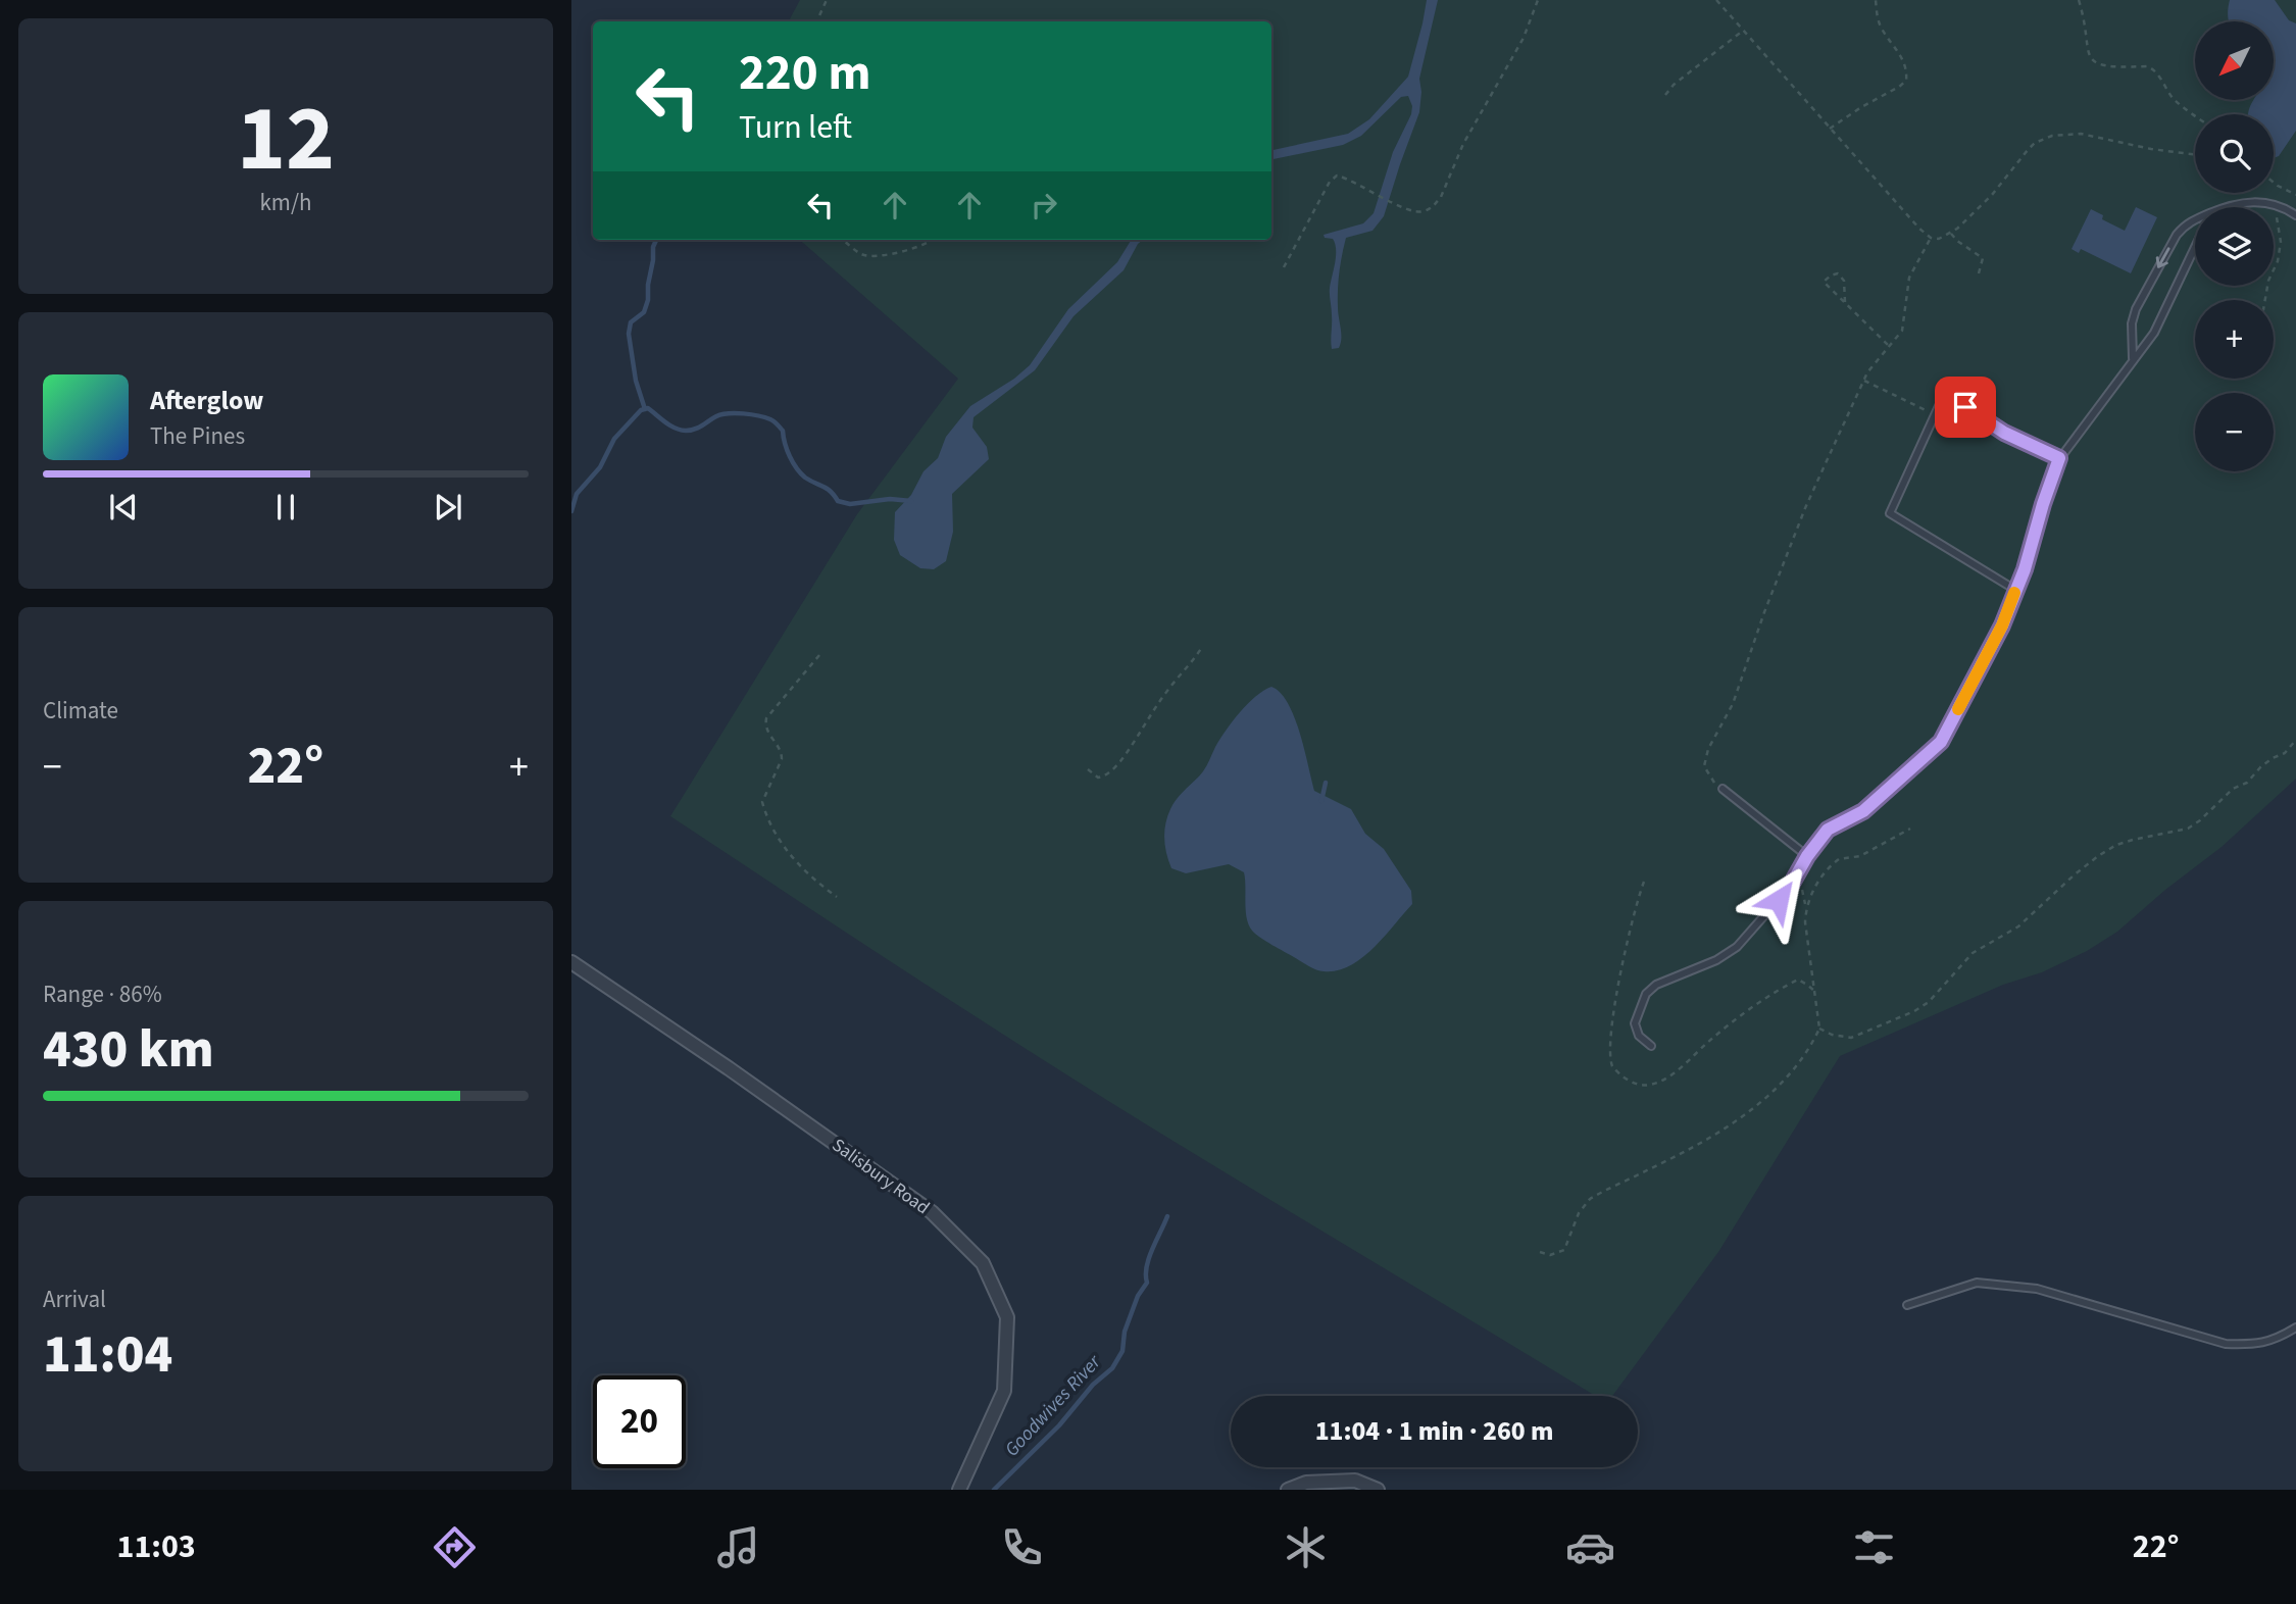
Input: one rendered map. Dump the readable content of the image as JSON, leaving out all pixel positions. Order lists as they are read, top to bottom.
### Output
{
  "streets": {
    "street": ["Salisbury Road"]
  },
  "water": ["Goodwives River"],
  "north": "bottom left",
  "page": {
    "tile": [
      ["12", "km/h"],
      "Climate",
      ["Range · 86%", "430 km"],
      ["Arrival", "11:04"]
    ],
    "map_buttons": ["+", "−"],
    "turn": ["220 m", "Turn left"],
    "song": ["Afterglow", "The Pines"],
    "heat": ["−", "22°", "+"],
    "limit": "20",
    "trip": "11:04 · 1 min · 260 m",
    "tabs": ["11:03", "22°"]
  }
}
